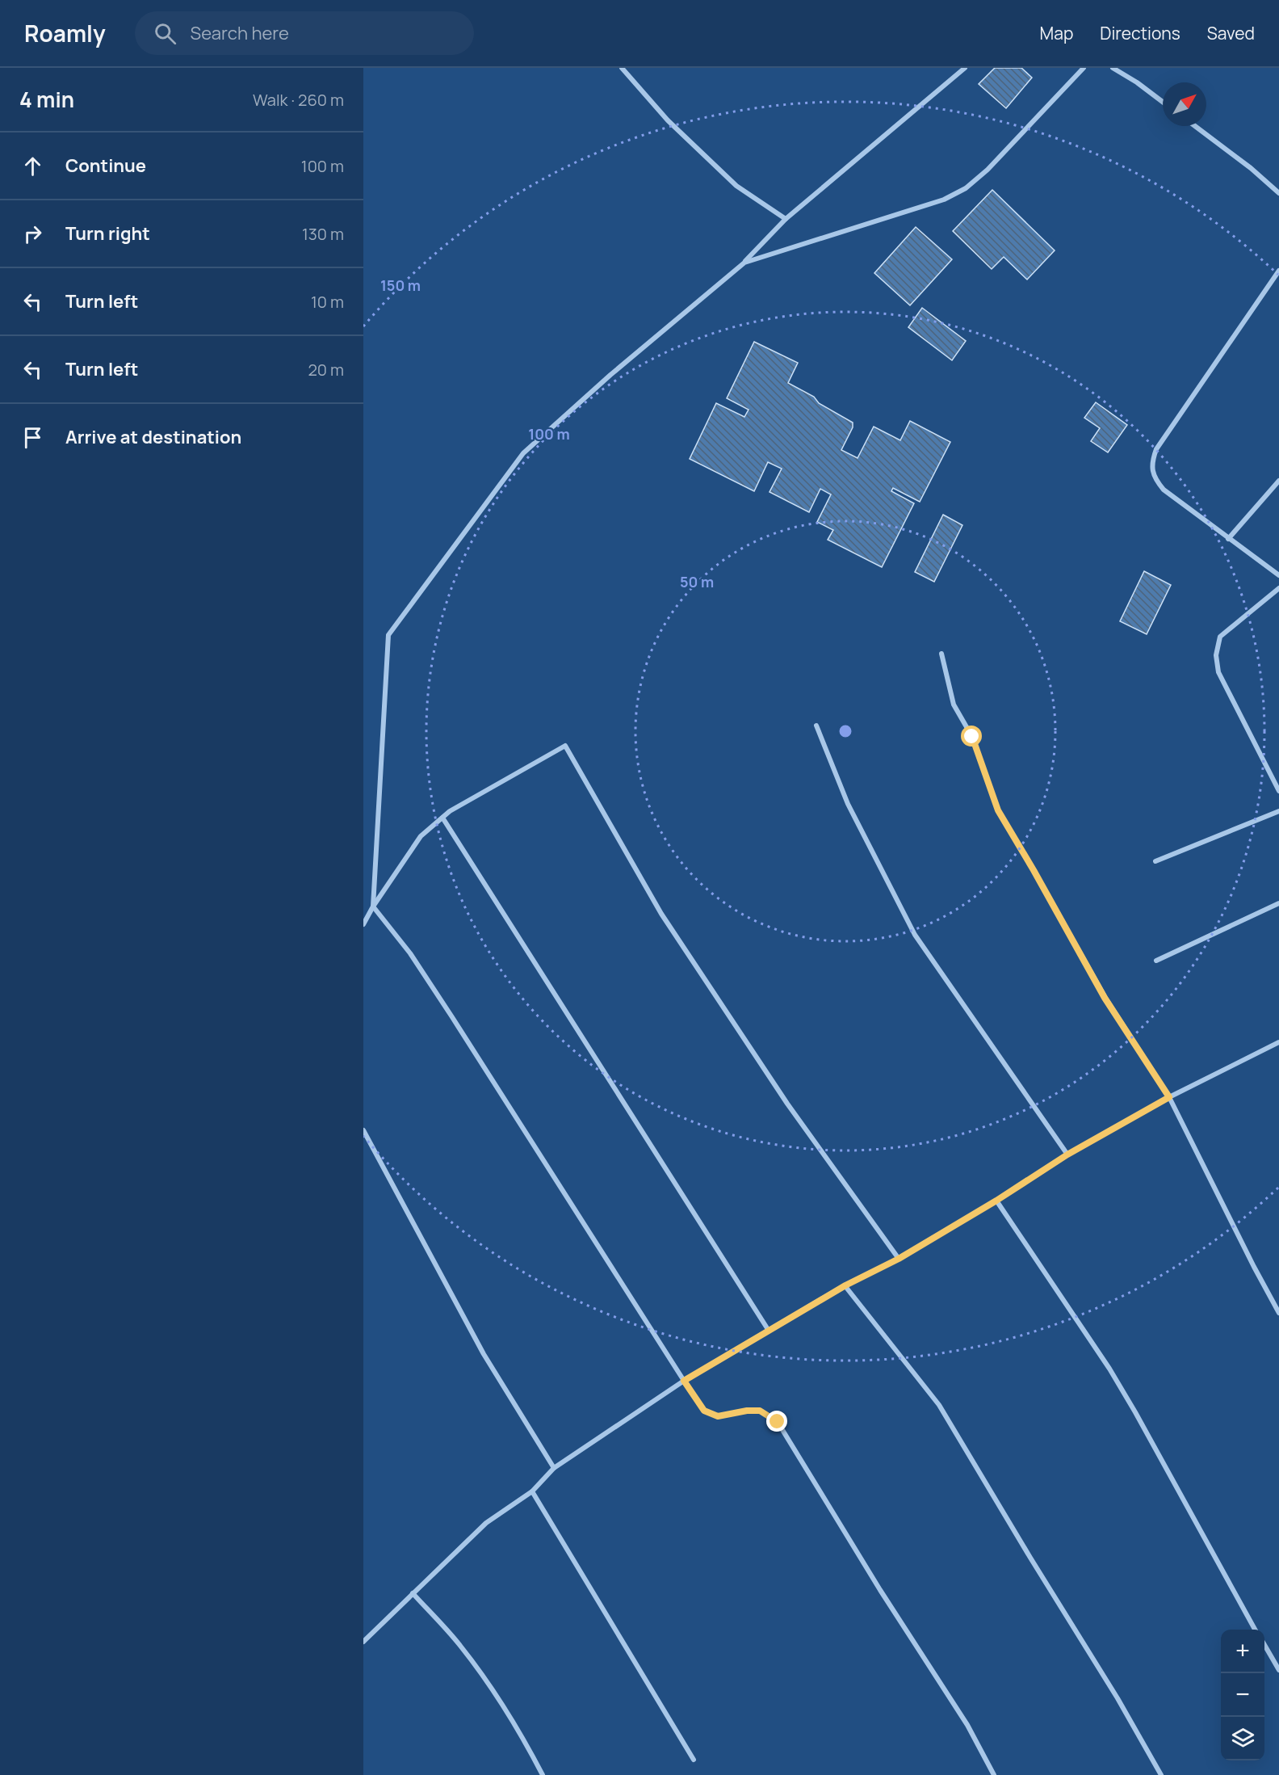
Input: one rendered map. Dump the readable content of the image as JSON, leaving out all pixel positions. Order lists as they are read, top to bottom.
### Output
{
  "north": "top right",
  "page": {
    "header": "Roamly",
    "search": "Search here",
    "nav": ["Map", "Directions", "Saved"],
    "heading": ["4 min", "Walk · 260 m"],
    "list": [
      ["Continue", "100 m"],
      ["Turn right", "130 m"],
      ["Turn left", "10 m"],
      ["Turn left", "20 m"],
      "Arrive at destination"
    ],
    "map_buttons": ["+", "−"]
  },
  "rings": ["150 m", "100 m", "50 m"]
}
